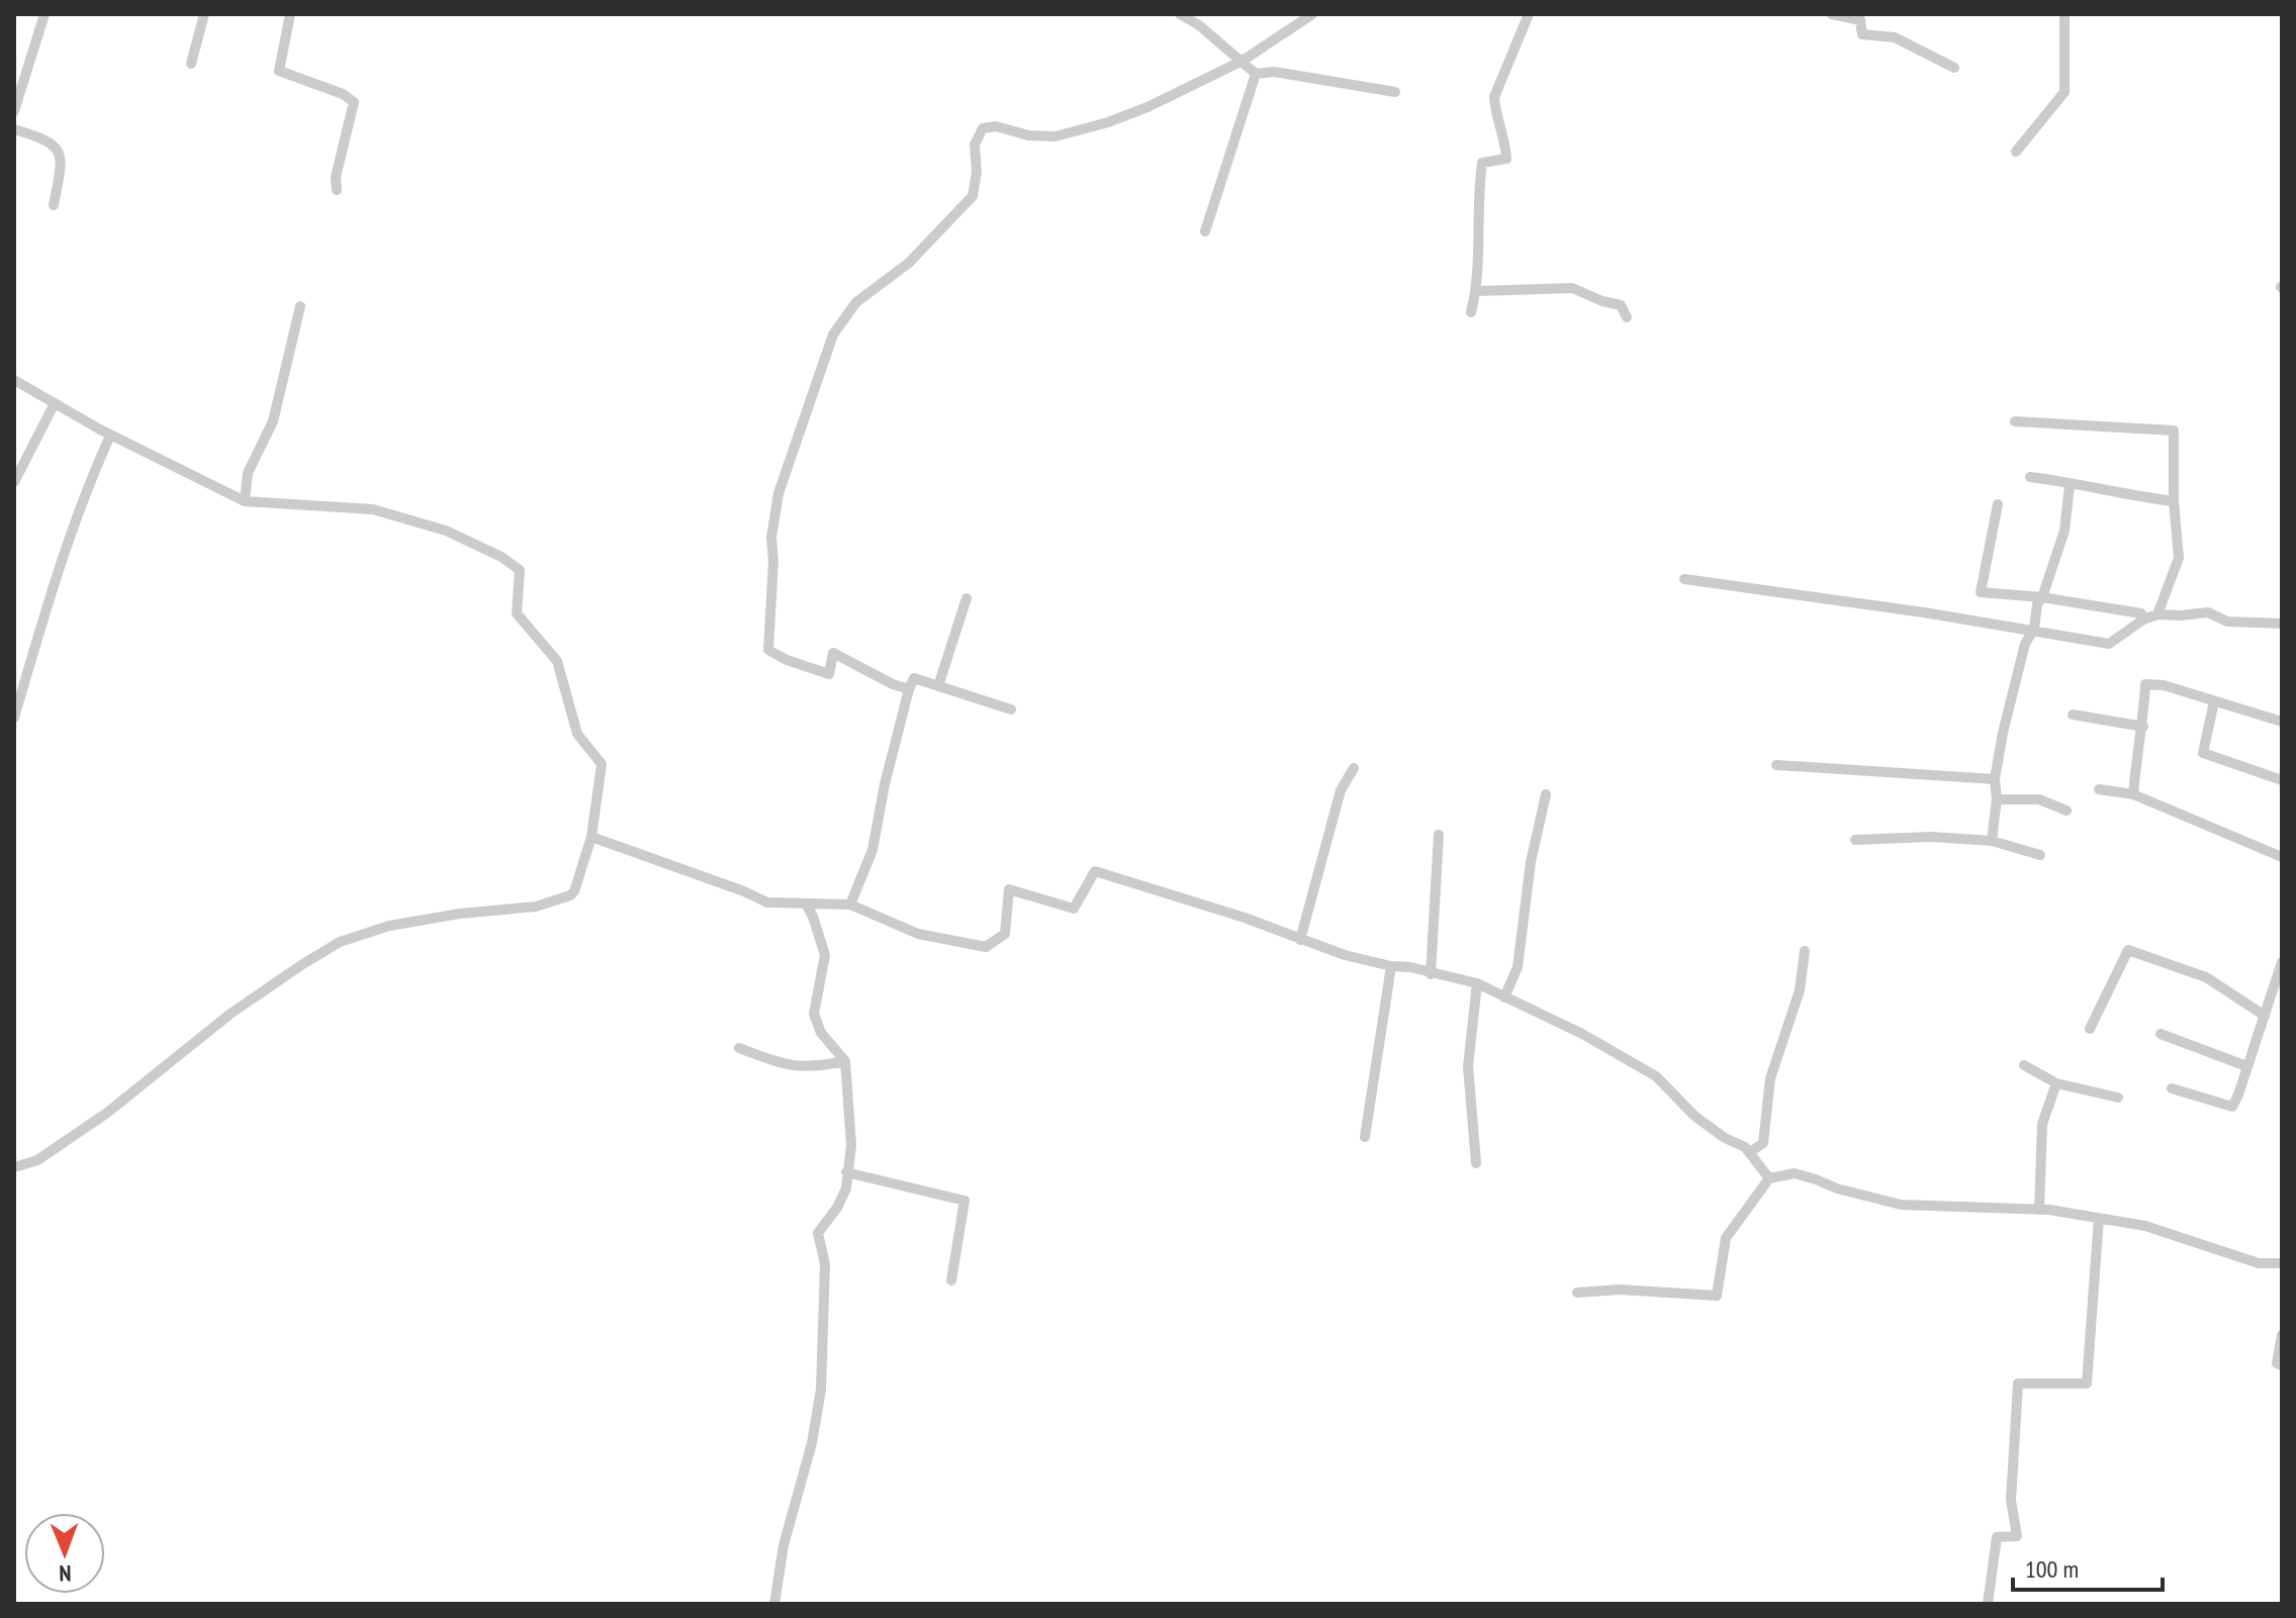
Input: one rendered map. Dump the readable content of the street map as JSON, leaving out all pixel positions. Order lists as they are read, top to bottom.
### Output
{
  "scale_bar": "100 m",
  "north": "bottom"
}
